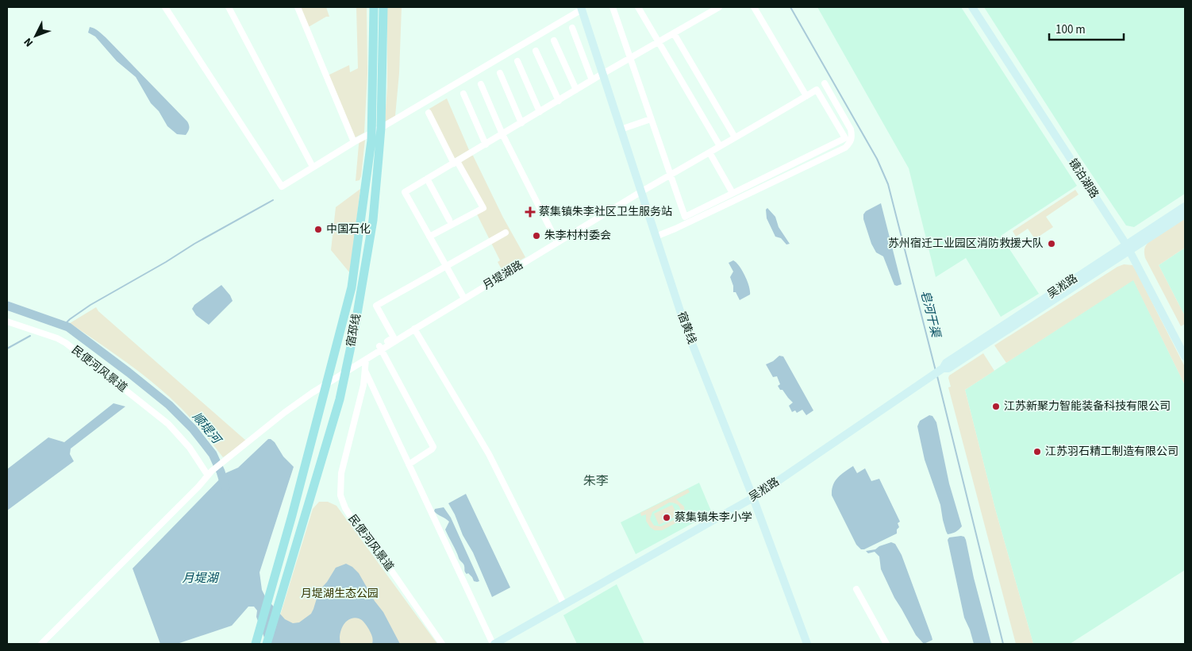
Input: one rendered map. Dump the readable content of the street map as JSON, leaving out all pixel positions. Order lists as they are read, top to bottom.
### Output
{
  "streets": {
    "main road": [
      "镜泊湖路",
      "吴淞路",
      "宿黄线",
      "宿邳线"
    ],
    "street": ["月堤湖路", "民便河风景道"]
  },
  "crossings": [
    ["镜泊湖路", "吴淞路"],
    ["月堤湖路", "宿黄线"],
    ["月堤湖路", "宿邳线"],
    ["月堤湖路", "民便河风景道"],
    ["吴淞路", "宿黄线"]
  ],
  "districts": ["朱李"],
  "water": ["皂河干渠", "顺堤河", "月堤湖"],
  "parks": ["月堤湖生态公园"],
  "places": {
    "health": ["蔡集镇朱李社区卫生服务站"],
    "other": [
      "中国石化",
      "朱李村村委会",
      "苏州宿迁工业园区消防救援大队",
      "江苏新聚力智能装备科技有限公司",
      "江苏羽石精工制造有限公司",
      "蔡集镇朱李小学"
    ]
  },
  "scale_bar": "100 m",
  "north": "bottom left"
}
